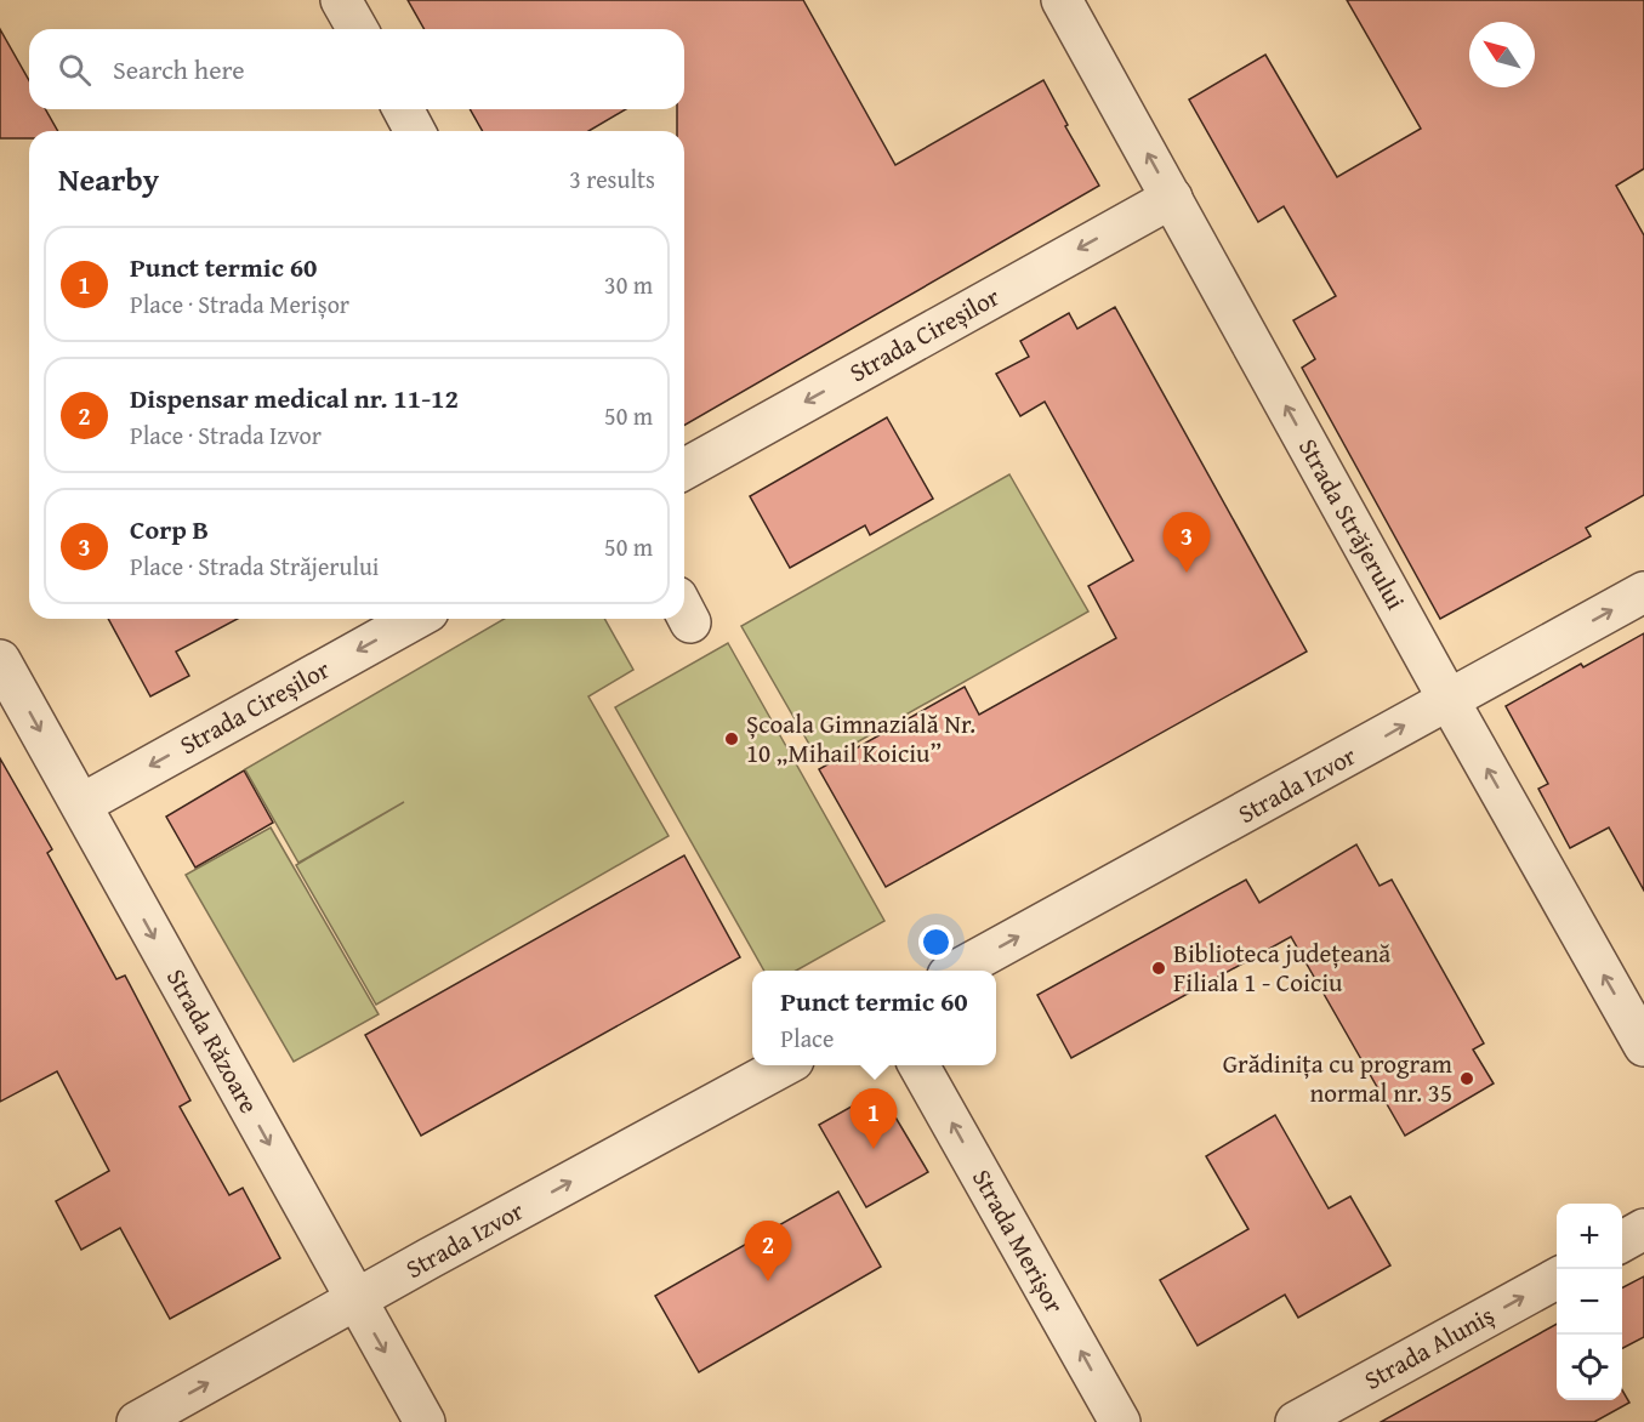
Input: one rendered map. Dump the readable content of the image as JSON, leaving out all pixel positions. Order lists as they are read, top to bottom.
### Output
{
  "streets": {
    "street": [
      "Strada Cireșilor",
      "Strada Străjerului",
      "Strada Izvor",
      "Strada Răzoare",
      "Strada Merișor",
      "Strada Aluniș"
    ]
  },
  "crossings": [
    ["Strada Cireșilor", "Strada Străjerului"],
    ["Strada Cireșilor", "Strada Răzoare"],
    ["Strada Străjerului", "Strada Izvor"],
    ["Strada Izvor", "Strada Răzoare"]
  ],
  "one_way": [
    "Strada Cireșilor",
    "Strada Străjerului",
    "Strada Izvor",
    "Strada Răzoare",
    "Strada Merișor",
    "Strada Aluniș"
  ],
  "places": ["Școala Gimnazială Nr. 10 „Mihail Koiciu”", "Biblioteca județeană Filiala 1 - Coiciu", "Grădinița cu program normal nr. 35"],
  "north": "top left",
  "page": {
    "search": "Search here",
    "heading": ["Nearby", "3 results"],
    "list": [
      {
        "mark": "1",
        "name": "Punct termic 60",
        "note": "Place · Strada Merișor",
        "value": "30 m"
      },
      {
        "mark": "2",
        "name": "Dispensar medical nr. 11-12",
        "note": "Place · Strada Izvor",
        "value": "50 m"
      },
      {
        "mark": "3",
        "name": "Corp B",
        "note": "Place · Strada Străjerului",
        "value": "50 m"
      }
    ],
    "pins": ["3", "1", "2"],
    "popup": ["Punct termic 60", "Place"],
    "map_buttons": ["+", "−"]
  }
}
